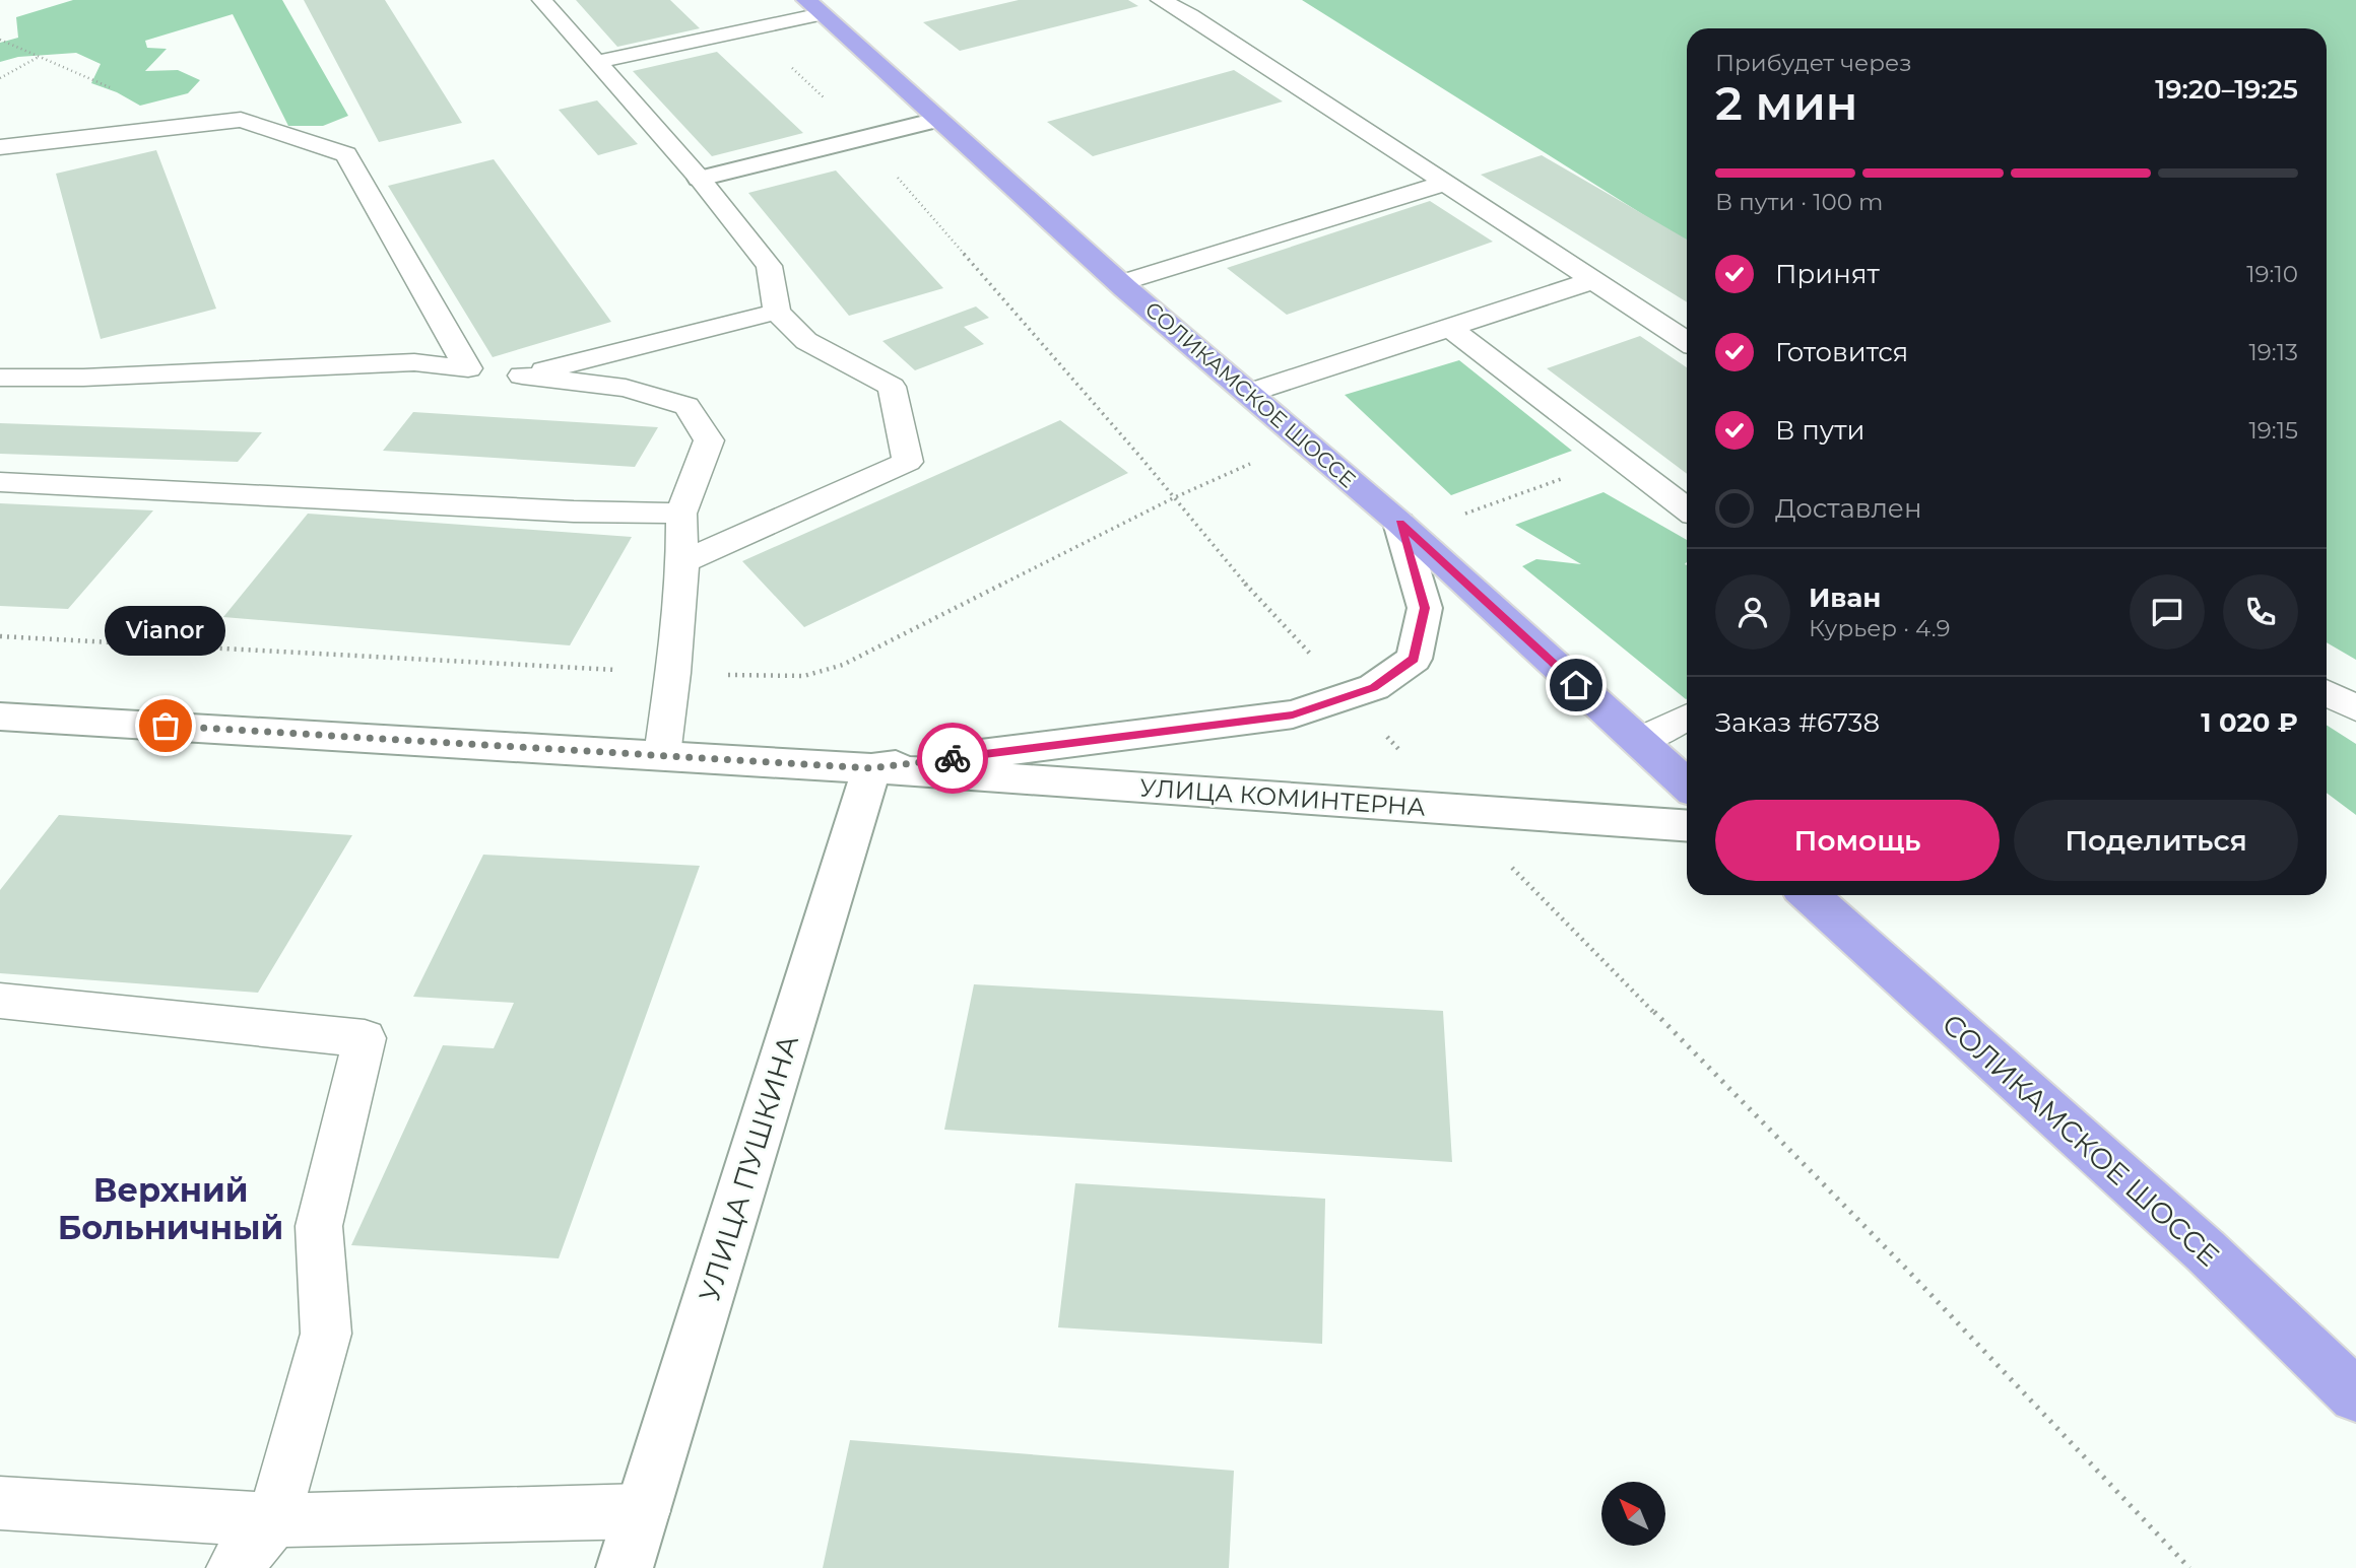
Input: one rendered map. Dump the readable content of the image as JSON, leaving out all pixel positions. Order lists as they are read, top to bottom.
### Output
{
  "streets": {
    "highway": ["СОЛИКАМСКОЕ ШОССЕ"],
    "street": ["УЛИЦА КОМИНТЕРНА", "УЛИЦА ПУШКИНА"]
  },
  "crossings": [
    ["СОЛИКАМСКОЕ ШОССЕ", "УЛИЦА КОМИНТЕРНА"],
    ["УЛИЦА КОМИНТЕРНА", "УЛИЦА ПУШКИНА"]
  ],
  "districts": ["Верхний Больничный"],
  "places": ["Vianor"],
  "north": "top left",
  "page": {
    "heading": ["2 мин", "Прибудет через", "19:20–19:25"],
    "panel": [
      "Иван",
      "Курьер · 4.9",
      "Заказ #6738",
      "1 020 ₽"
    ],
    "bar": "В пути · 100 m",
    "list": [
      ["Принят", "19:10"],
      ["Готовится", "19:13"],
      ["В пути", "19:15"],
      "Доставлен"
    ],
    "bubble": "Vianor",
    "buttons": ["Помощь", "Поделиться"]
  }
}
